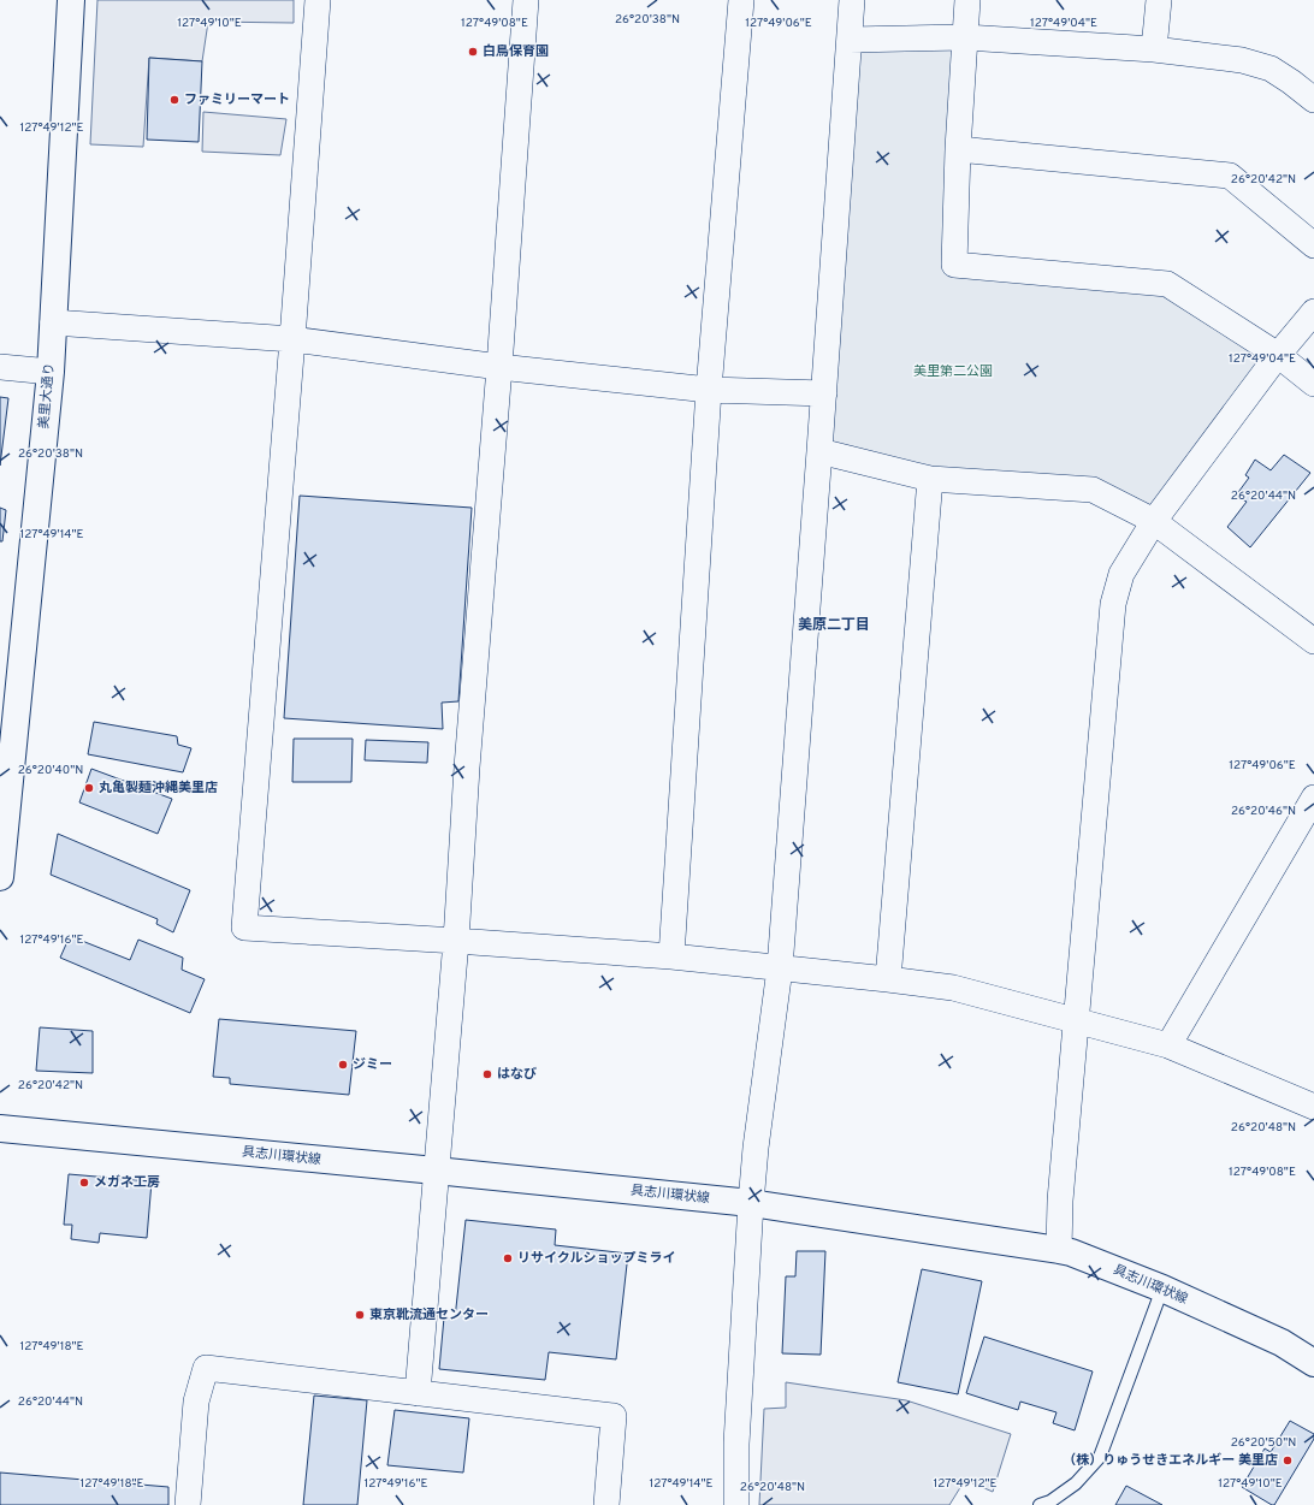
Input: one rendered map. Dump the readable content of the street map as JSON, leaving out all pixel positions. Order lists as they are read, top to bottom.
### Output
{
  "streets": {
    "main road": ["美里大通り", "具志川環状線"]
  },
  "districts": ["美原二丁目"],
  "parks": ["美里第二公園"],
  "places": [
    "白鳥保育園",
    "ファミリーマート",
    "丸亀製麺沖縄美里店",
    "ジミー",
    "はなび",
    "メガネ工房",
    "リサイクルショップミライ",
    "東京靴流通センター",
    "（株）りゅうせきエネルギー 美里店"
  ],
  "coordinates": [
    "26°20'38\"N",
    "127°49'10\"E",
    "127°49'06\"E",
    "127°49'04\"E",
    "127°49'08\"E",
    "127°49'12\"E",
    "26°20'42\"N",
    "26°20'44\"N",
    "127°49'14\"E",
    "26°20'40\"N",
    "26°20'46\"N",
    "127°49'16\"E",
    "26°20'48\"N",
    "127°49'18\"E",
    "26°20'50\"N"
  ]
}
